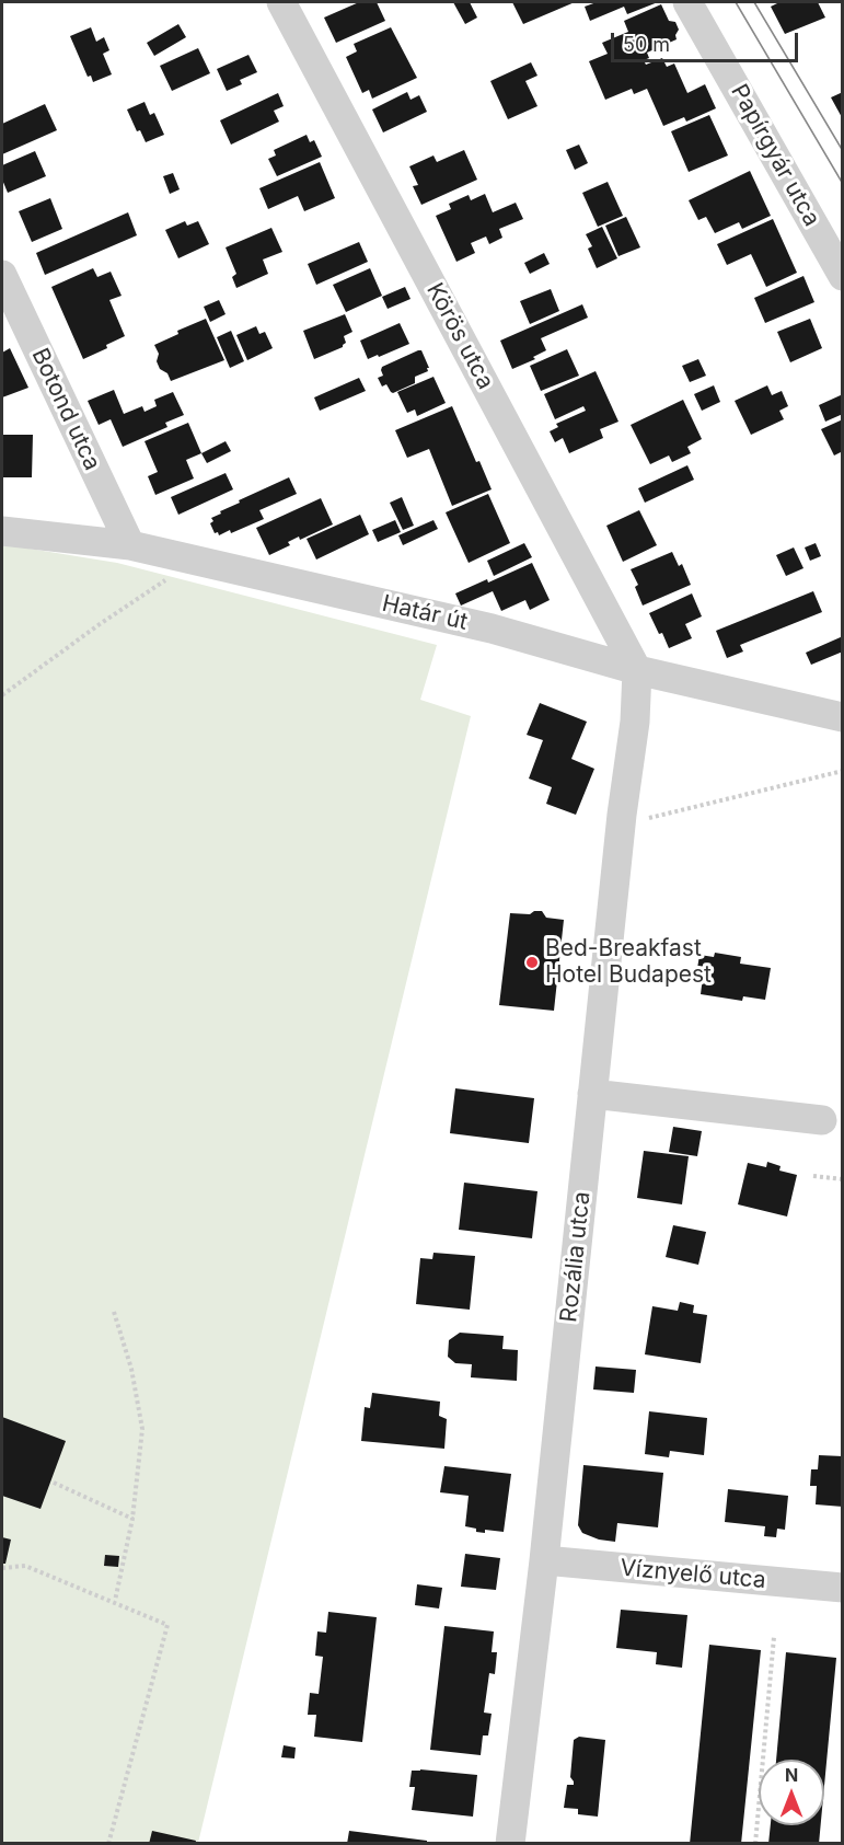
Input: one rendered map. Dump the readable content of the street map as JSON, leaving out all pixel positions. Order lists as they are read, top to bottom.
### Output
{
  "streets": {
    "street": [
      "Papírgyár utca",
      "Körös utca",
      "Botond utca",
      "Határ út",
      "Rozália utca",
      "Víznyelő utca"
    ]
  },
  "crossings": [
    ["Körös utca", "Határ út"],
    ["Körös utca", "Rozália utca"],
    ["Botond utca", "Határ út"],
    ["Határ út", "Rozália utca"],
    ["Rozália utca", "Víznyelő utca"]
  ],
  "places": ["Bed-Breakfast Hotel Budapest"],
  "scale_bar": "50 m",
  "north": "top"
}
